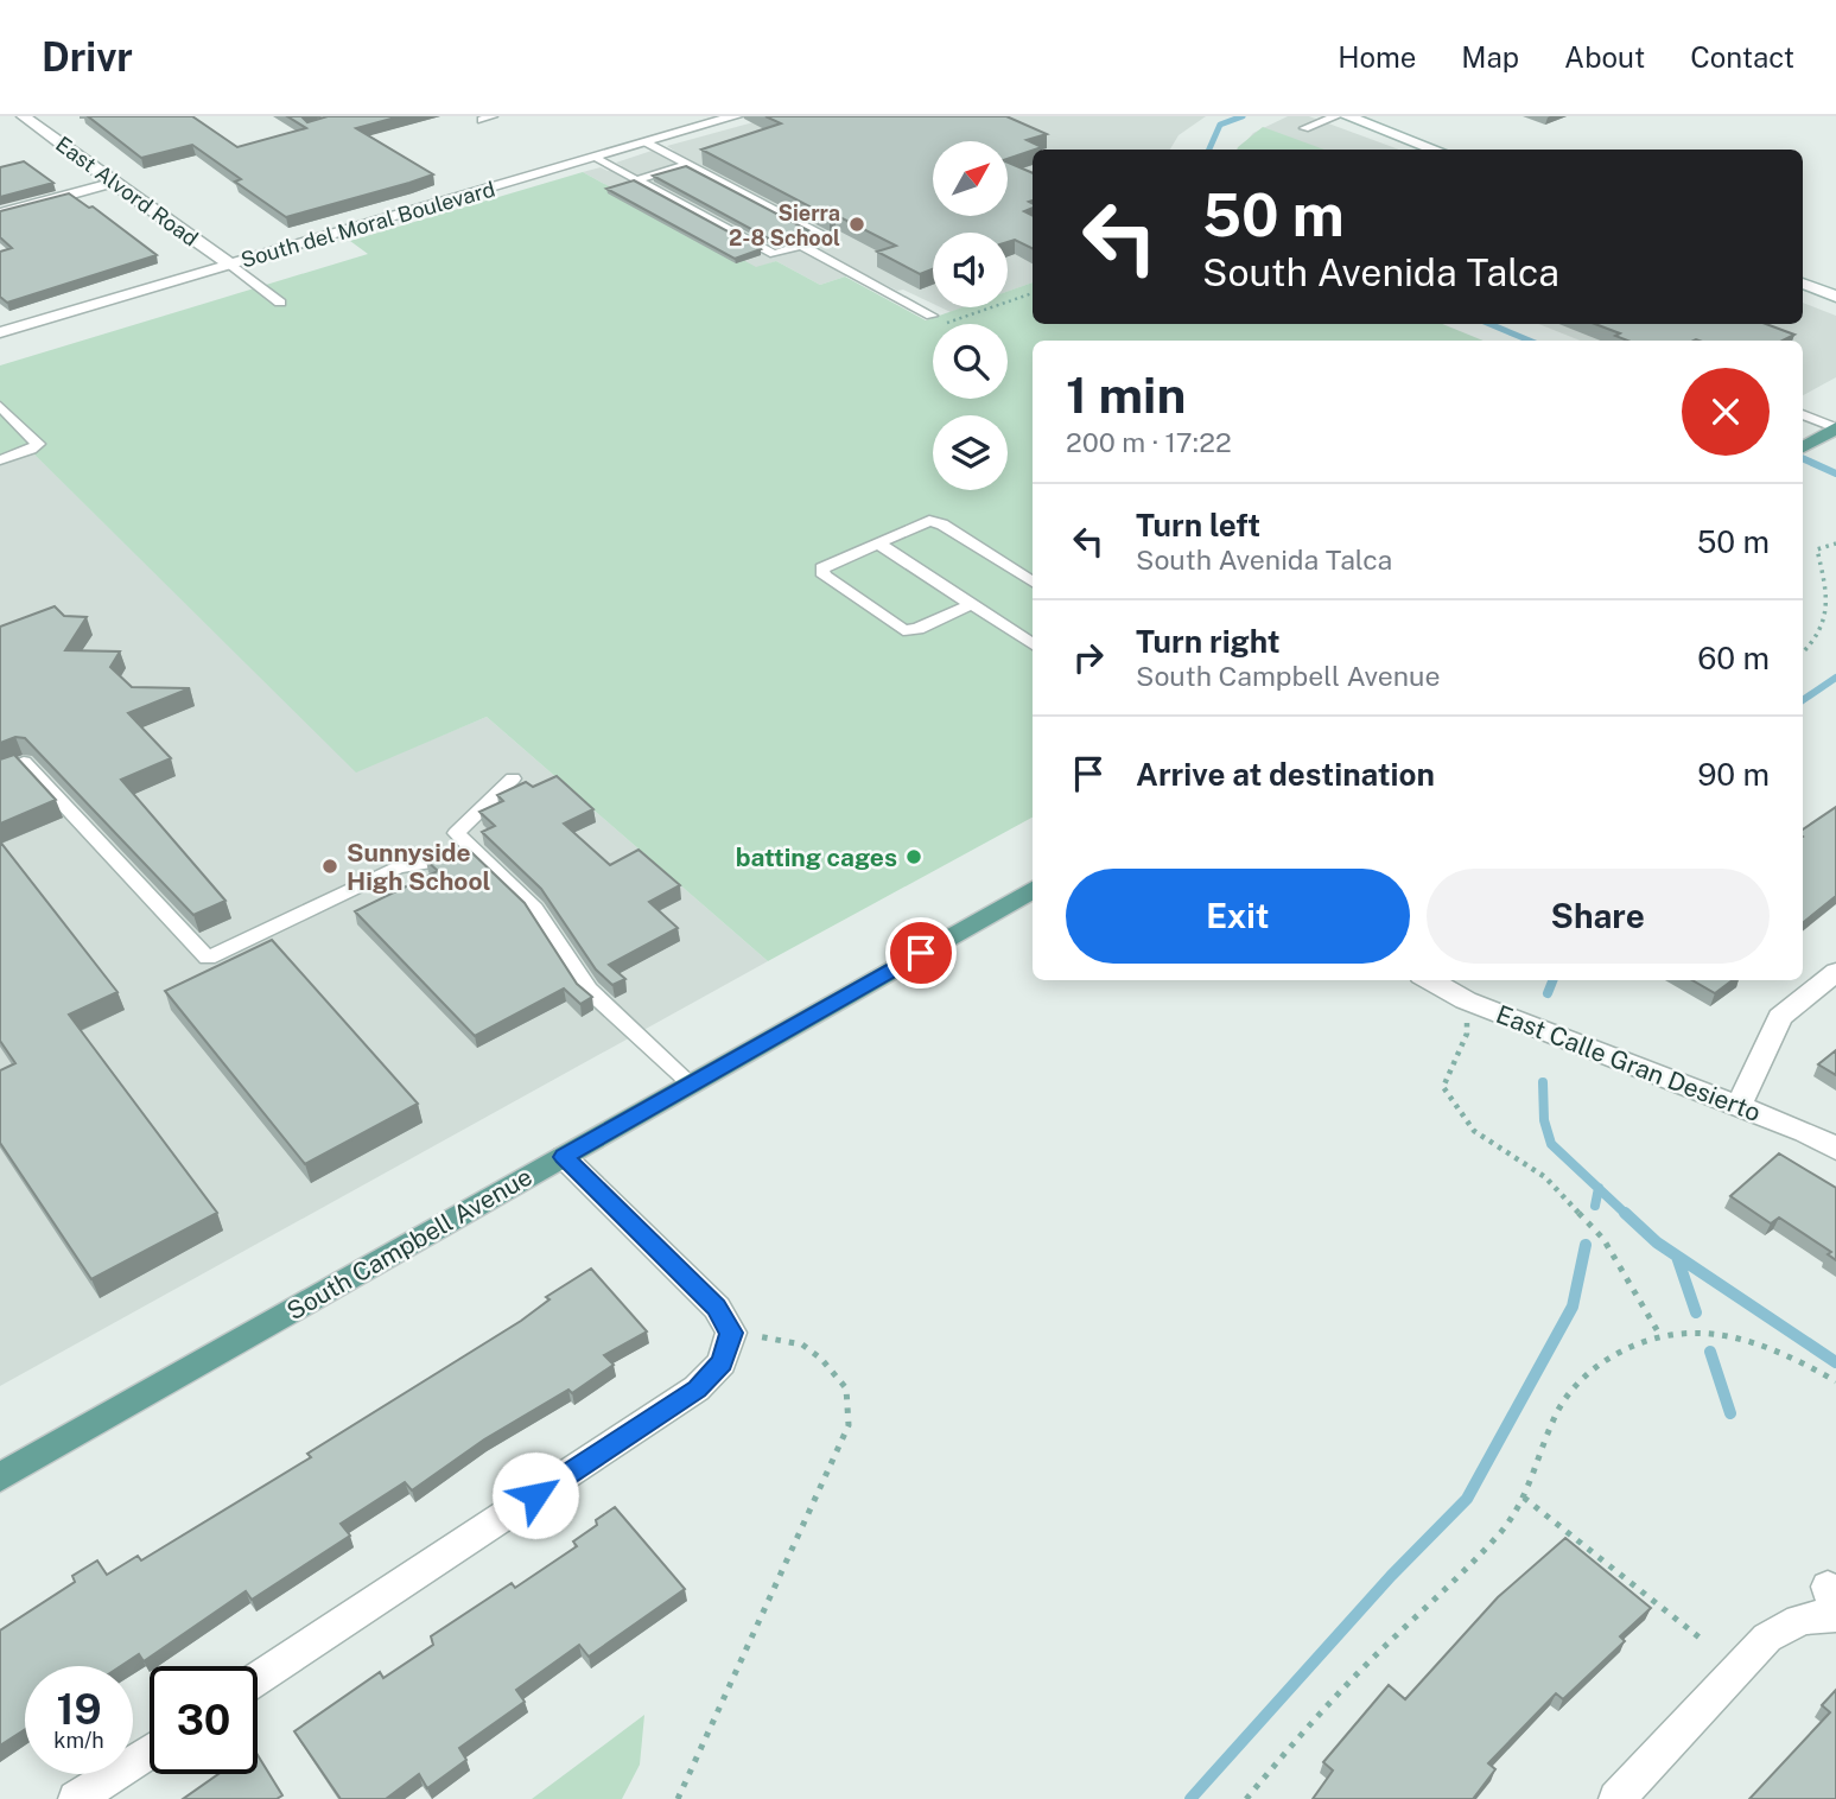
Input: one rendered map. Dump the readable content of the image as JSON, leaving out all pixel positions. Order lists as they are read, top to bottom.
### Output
{
  "streets": {
    "main road": ["South Campbell Avenue"],
    "street": ["East Alvord Road", "South del Moral Boulevard", "East Calle Gran Desierto"]
  },
  "crossings": [
    ["East Alvord Road", "South del Moral Boulevard"]
  ],
  "places": ["Sierra 2-8 School", "batting cages", "Sunnyside High School"],
  "north": "top right",
  "page": {
    "header": "Drivr",
    "nav": [
      "Home",
      "Map",
      "About",
      "Contact"
    ],
    "turn": ["50 m", "South Avenida Talca"],
    "heading": ["1 min", "200 m · 17:22"],
    "list": [
      {
        "name": "Turn left",
        "note": "South Avenida Talca",
        "value": "50 m"
      },
      {
        "name": "Turn right",
        "note": "South Campbell Avenue",
        "value": "60 m"
      },
      {
        "name": "Arrive at destination",
        "value": "90 m"
      }
    ],
    "buttons": ["Exit", "Share"],
    "speed": "19 km/h",
    "limit": "30"
  }
}
